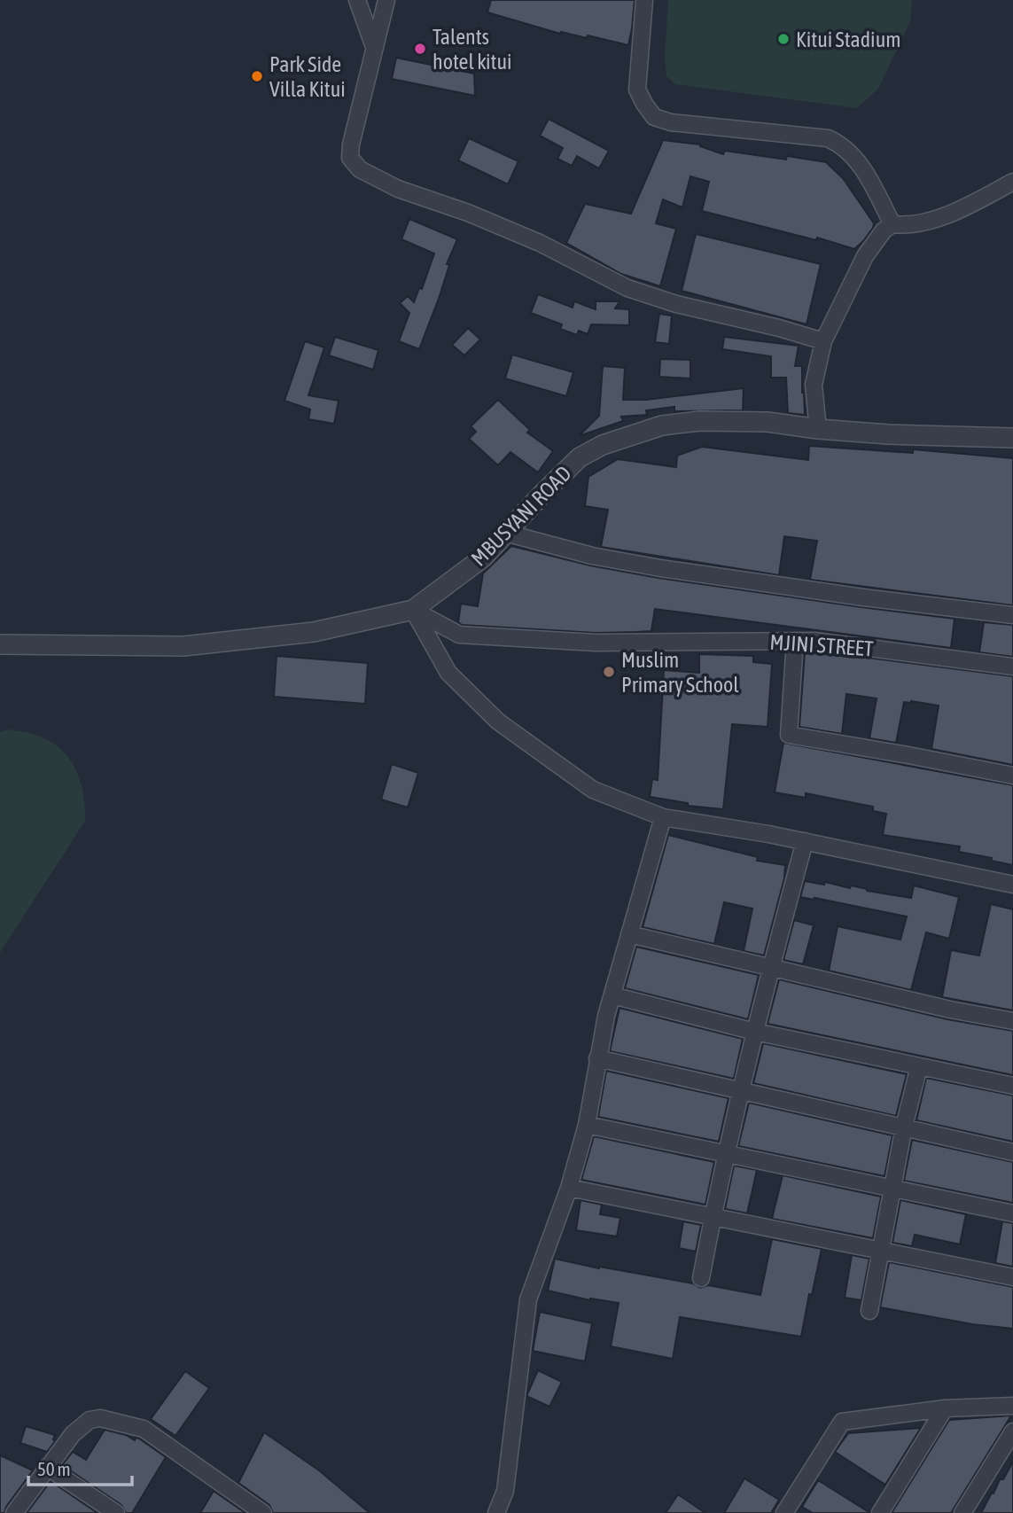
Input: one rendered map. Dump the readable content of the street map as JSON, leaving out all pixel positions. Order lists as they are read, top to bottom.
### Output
{
  "streets": {
    "street": ["MBUSYANI ROAD", "MJINI STREET"]
  },
  "crossings": [
    ["MBUSYANI ROAD", "MJINI STREET"]
  ],
  "places": [
    "Kitui Stadium",
    "Talents hotel kitui",
    "Park Side Villa Kitui",
    "Muslim Primary School"
  ],
  "scale_bar": "50 m"
}
